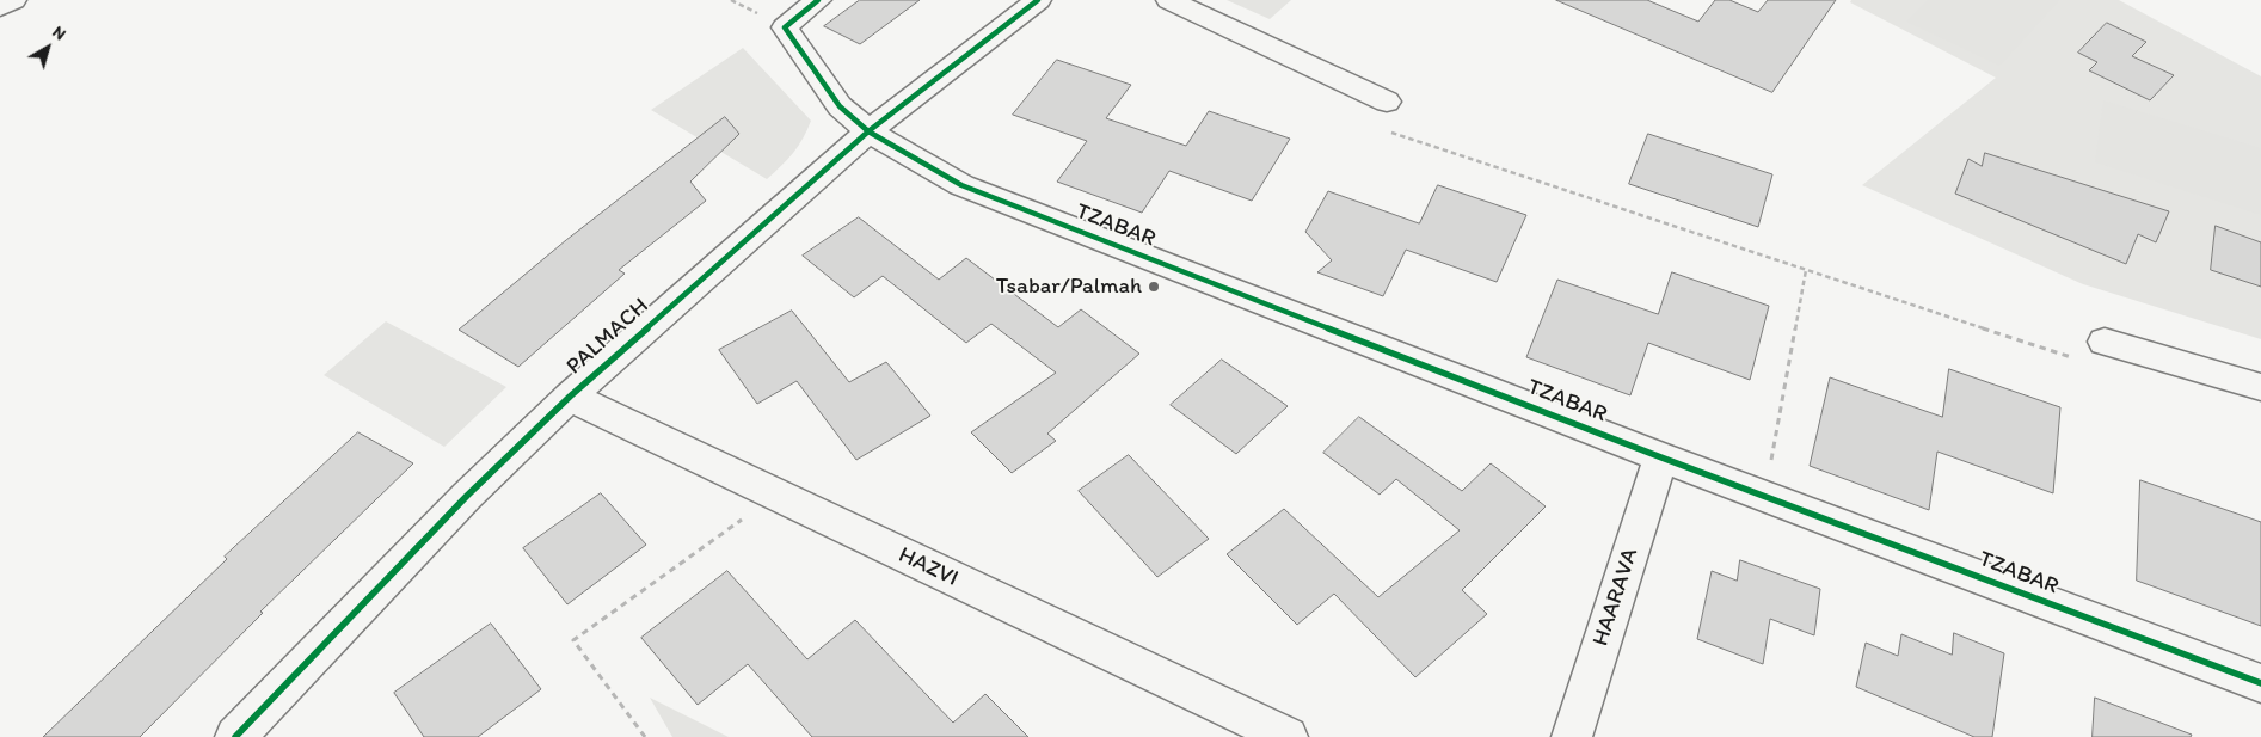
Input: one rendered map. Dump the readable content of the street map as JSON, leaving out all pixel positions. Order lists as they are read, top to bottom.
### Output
{
  "streets": {
    "main road": [
      "TZABAR",
      "PALMACH",
      "HAZVI",
      "HAARAVA"
    ]
  },
  "crossings": [
    ["TZABAR", "PALMACH"],
    ["TZABAR", "HAARAVA"],
    ["PALMACH", "HAZVI"]
  ],
  "places": ["Tsabar/Palmah"],
  "north": "top right"
}
